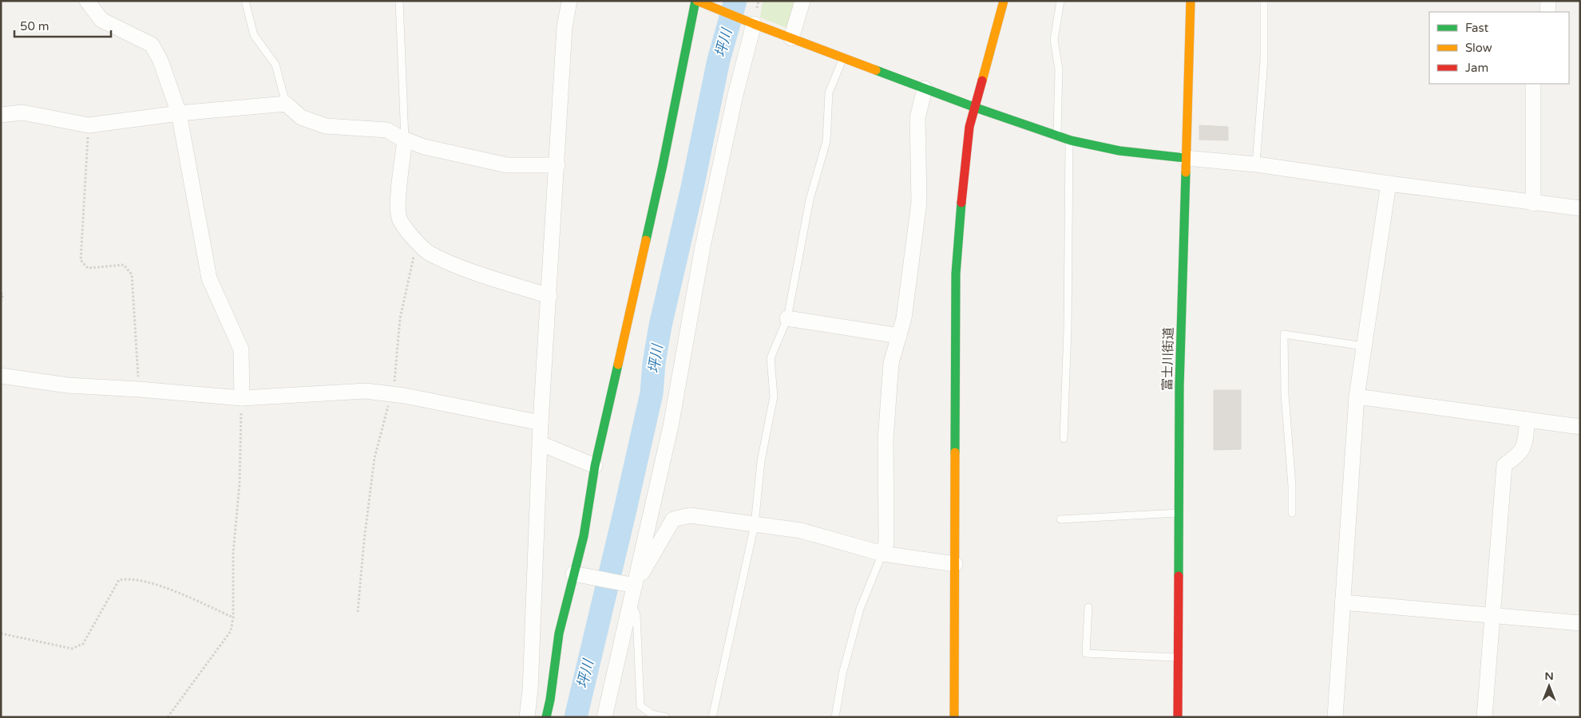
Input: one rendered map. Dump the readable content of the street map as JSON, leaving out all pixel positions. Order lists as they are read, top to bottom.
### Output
{
  "streets": {
    "street": ["富士川街道"]
  },
  "water": ["坪川"],
  "legend": ["Fast", "Slow", "Jam"],
  "scale_bar": "50 m",
  "north": "top"
}
